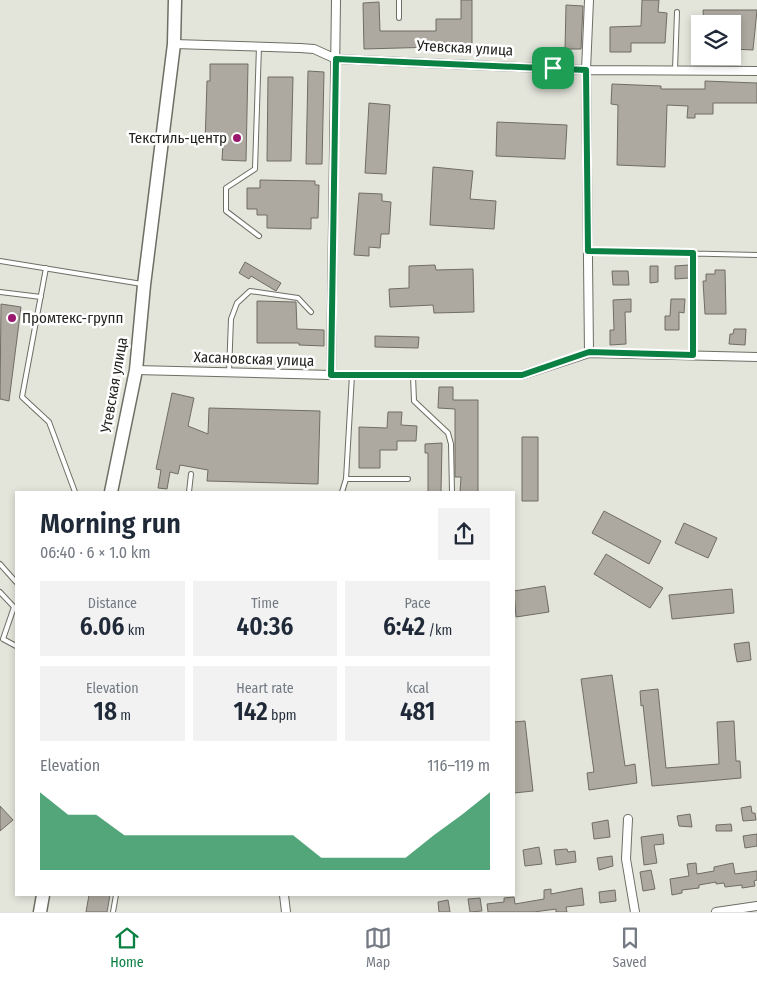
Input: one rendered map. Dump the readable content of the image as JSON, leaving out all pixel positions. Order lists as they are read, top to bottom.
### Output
{
  "streets": {
    "main road": ["Утевская улица"],
    "street": ["Хасановская улица"]
  },
  "crossings": [
    ["Утевская улица", "Хасановская улица"]
  ],
  "places": ["Текстиль-центр", "Промтекс-групп"],
  "page": {
    "heading": ["Morning run", "06:40 · 6 × 1.0 km"],
    "stats": [
      ["Distance", "6.06 km"],
      ["Time", "40:36"],
      ["Pace", "6:42 /km"],
      ["Elevation", "18 m"],
      ["Heart rate", "142 bpm"],
      ["kcal", "481"]
    ],
    "chart": ["Elevation", "116–119 m"],
    "tabs": ["Home", "Map", "Saved"]
  }
}
